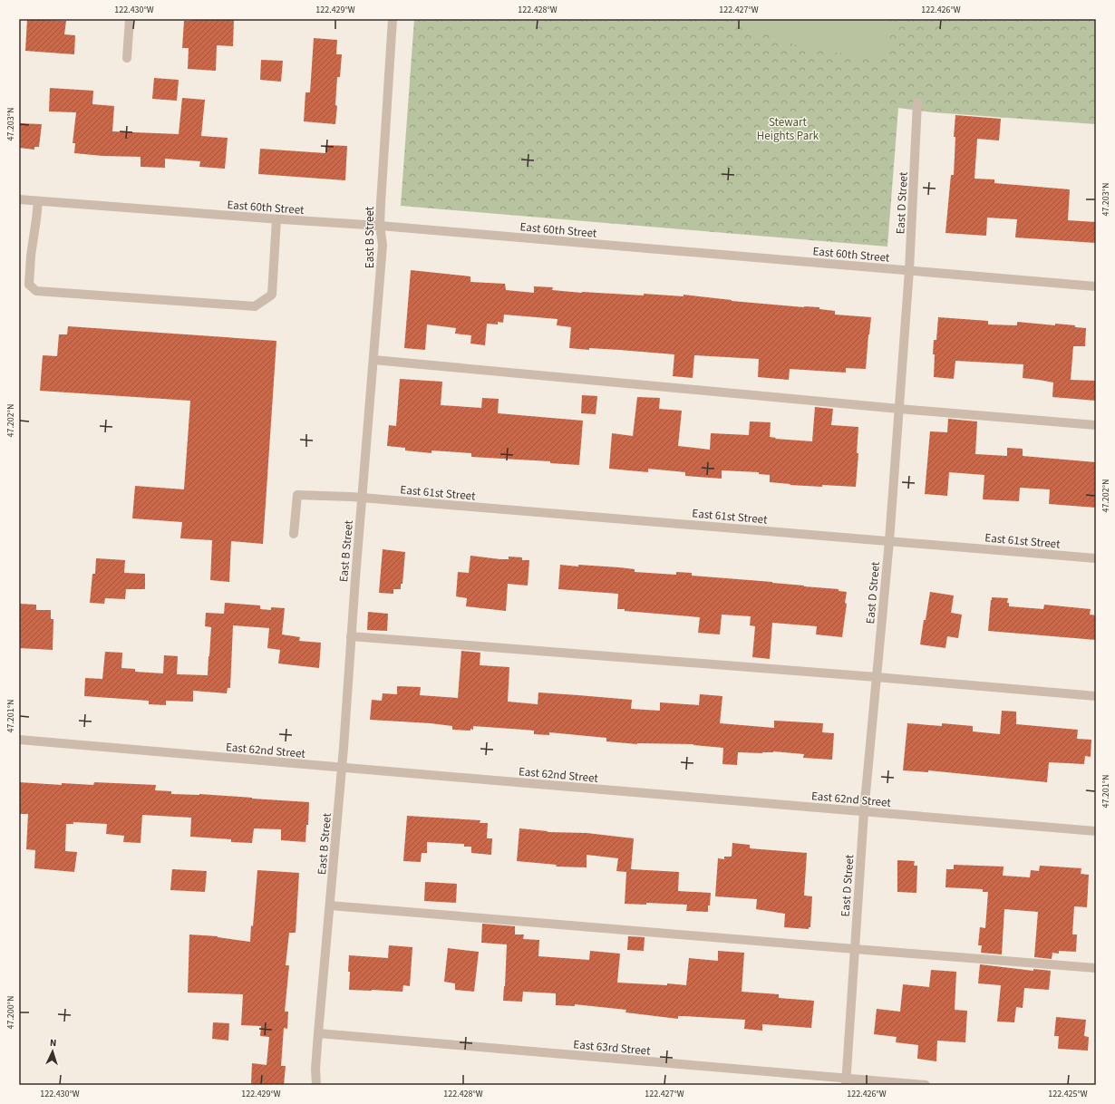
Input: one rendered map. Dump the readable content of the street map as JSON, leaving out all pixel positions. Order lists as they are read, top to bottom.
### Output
{
  "streets": {
    "street": [
      "East D Street",
      "East 60th Street",
      "East B Street",
      "East 61st Street",
      "East 62nd Street",
      "East 63rd Street"
    ]
  },
  "crossings": [
    ["East D Street", "East 60th Street"],
    ["East D Street", "East 61st Street"],
    ["East D Street", "East 62nd Street"],
    ["East D Street", "East 63rd Street"],
    ["East 60th Street", "East B Street"],
    ["East B Street", "East 61st Street"],
    ["East B Street", "East 62nd Street"],
    ["East B Street", "East 63rd Street"]
  ],
  "parks": ["Stewart Heights Park"],
  "north": "top",
  "coordinates": [
    "122.430°W",
    "122.429°W",
    "122.428°W",
    "122.427°W",
    "122.426°W",
    "47.203°N",
    "47.202°N",
    "47.201°N",
    "47.200°N",
    "122.425°W"
  ]
}
